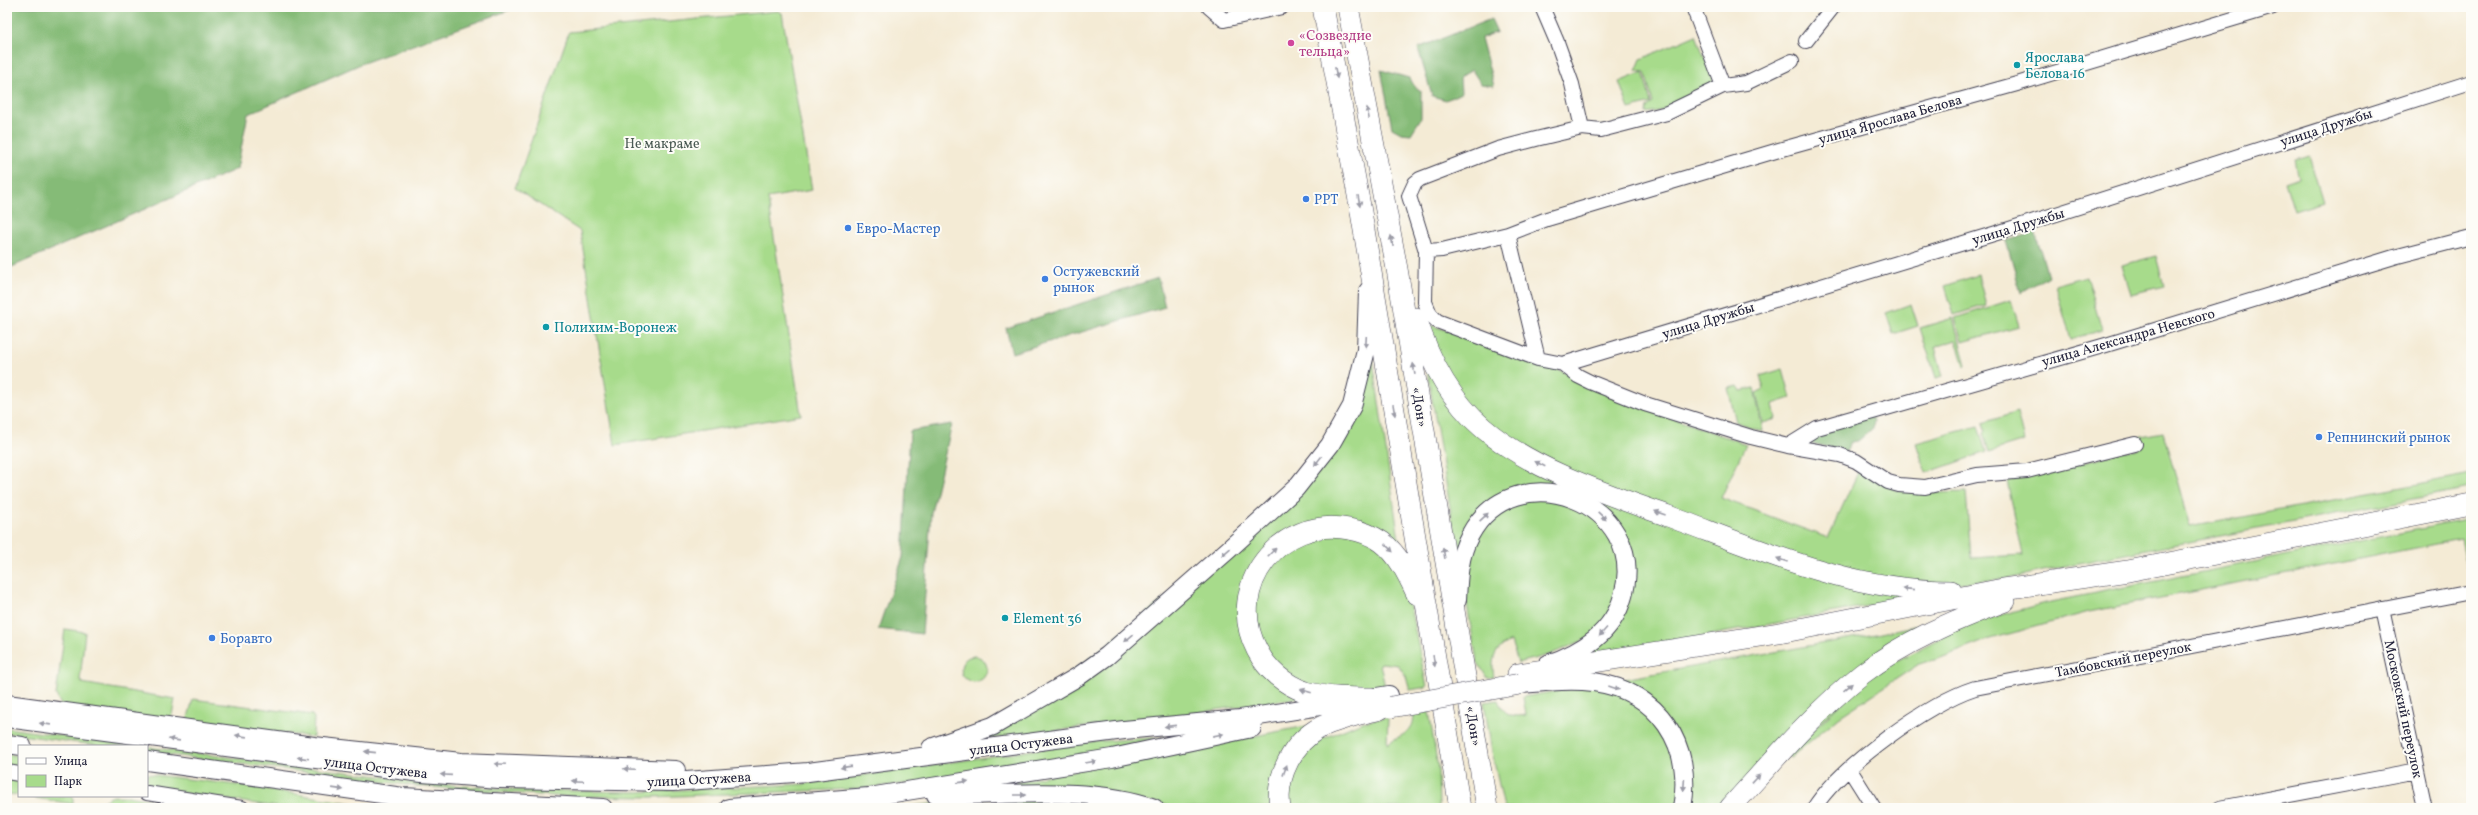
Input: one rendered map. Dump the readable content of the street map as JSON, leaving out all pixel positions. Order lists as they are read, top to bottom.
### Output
{
  "streets": {
    "highway": ["«Дон»"],
    "main road": ["улица Остужева"],
    "street": [
      "улица Ярослава Белова",
      "улица Дружбы",
      "улица Александра Невского",
      "Тамбовский переулок",
      "Московский переулок"
    ]
  },
  "crossings": [
    ["Тамбовский переулок", "Московский переулок"]
  ],
  "parks": ["Не макраме"],
  "places": [
    "«Созвездие тельца»",
    "Ярослава Белова 16",
    "РРТ",
    "Евро-Мастер",
    "Остужевский рынок",
    "Полихим-Воронеж",
    "Репнинский рынок",
    "Element 36",
    "Боравто"
  ],
  "legend": ["Улица", "Парк"]
}
